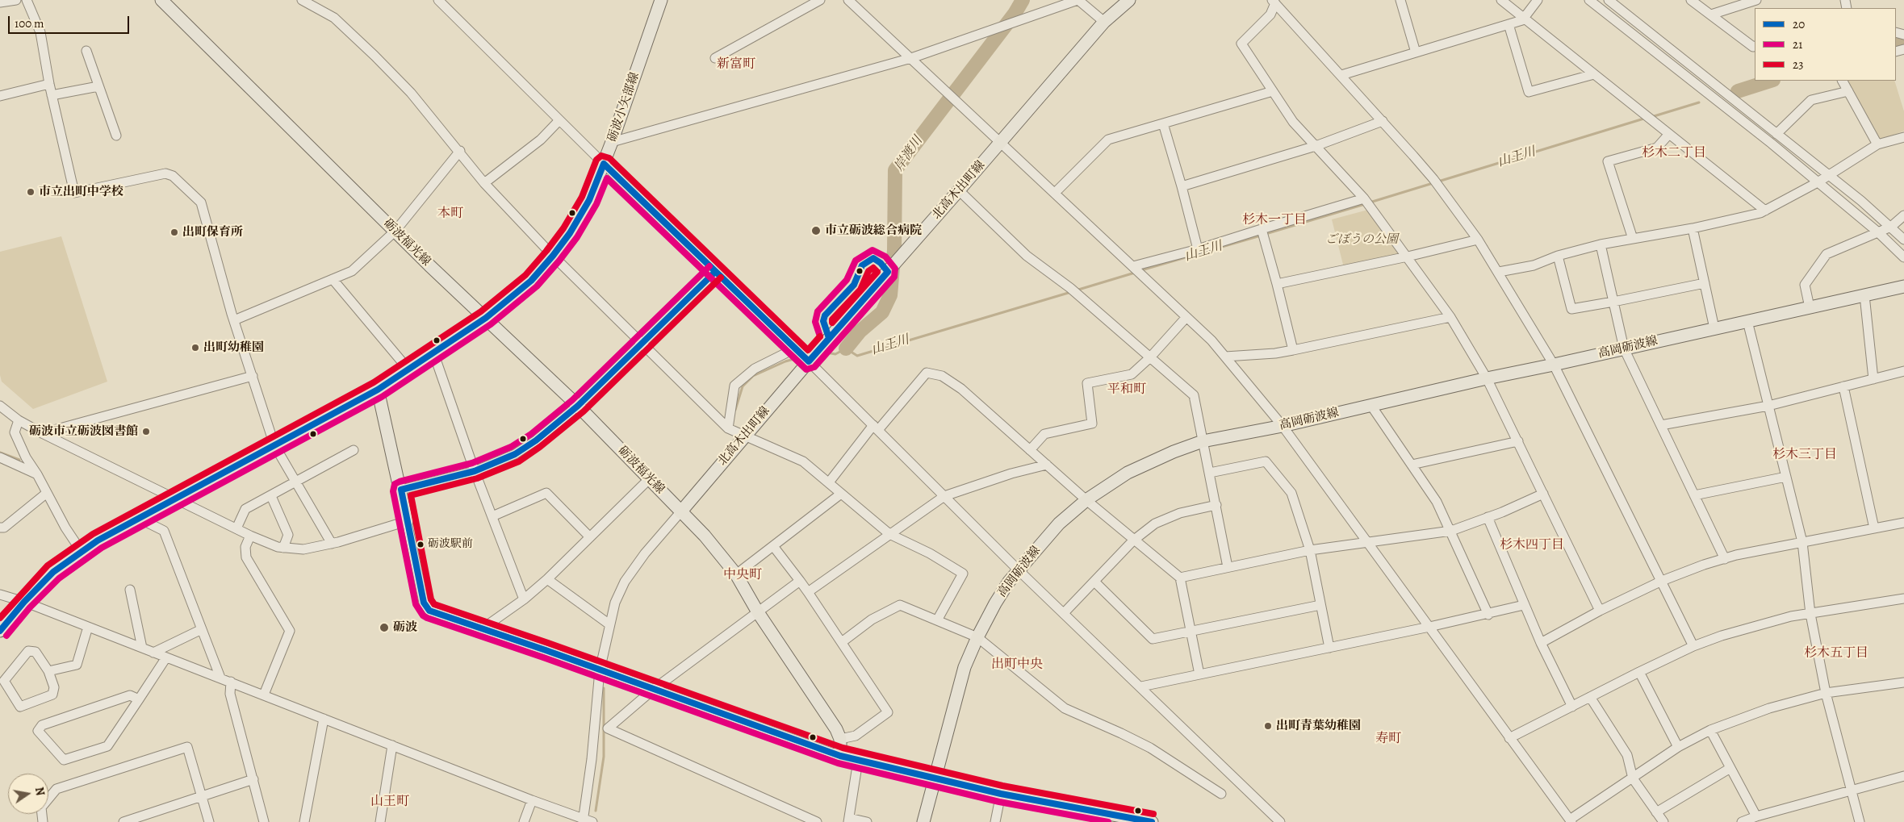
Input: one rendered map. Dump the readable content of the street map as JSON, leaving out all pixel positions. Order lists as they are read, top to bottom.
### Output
{
  "streets": {
    "main road": [
      "砺波小矢部線",
      "北高木出町線",
      "砺波福光線",
      "高岡砺波線"
    ]
  },
  "crossings": [
    ["砺波小矢部線", "砺波福光線"],
    ["北高木出町線", "砺波福光線"]
  ],
  "districts": [
    "新富町",
    "杉木二丁目",
    "本町",
    "杉木一丁目",
    "平和町",
    "杉木三丁目",
    "杉木四丁目",
    "中央町",
    "杉木五丁目",
    "出町中央",
    "寿町",
    "山王町"
  ],
  "water": ["岸渡川", "山王川"],
  "parks": ["ごぼうの公園"],
  "places": [
    "市立出町中学校",
    "市立砺波総合病院",
    "出町保育所",
    "出町幼稚園",
    "砺波市立砺波図書館",
    "砺波駅前",
    "砺波",
    "出町青葉幼稚園"
  ],
  "lines": ["transit line 23", "transit line 20", "transit line 21"],
  "legend": ["20", "21", "23"],
  "scale_bar": "100 m",
  "north": "right"
}
